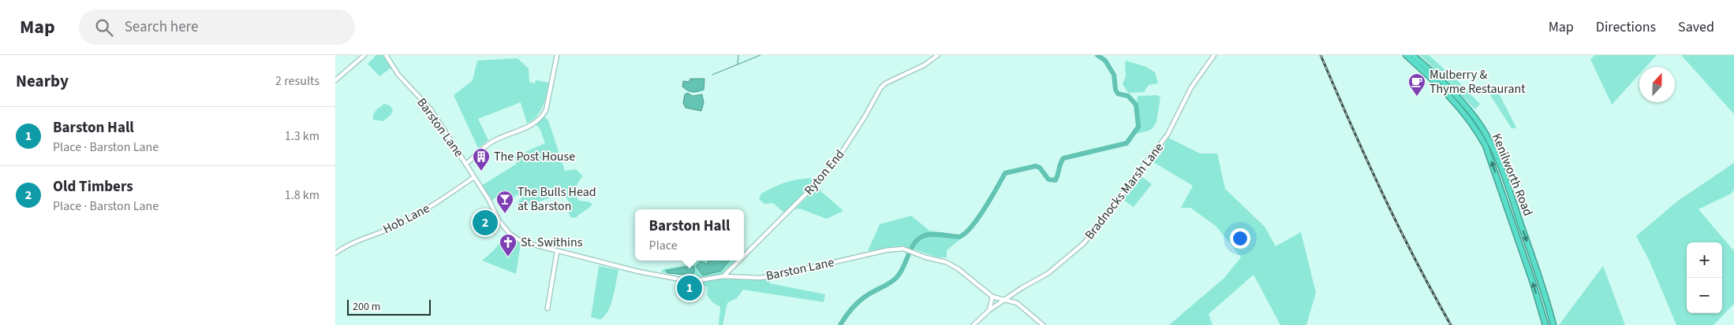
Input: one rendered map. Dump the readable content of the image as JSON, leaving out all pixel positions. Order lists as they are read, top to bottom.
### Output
{
  "streets": {
    "highway": ["Kenilworth Road"],
    "street": [
      "Barston Lane",
      "Ryton End",
      "Bradnocks Marsh Lane",
      "Hob Lane"
    ]
  },
  "crossings": [
    ["Barston Lane", "Ryton End"],
    ["Barston Lane", "Bradnocks Marsh Lane"],
    ["Barston Lane", "Hob Lane"]
  ],
  "places": {
    "cafe": ["Mulberry & Thyme Restaurant"],
    "building": ["The Post House"],
    "bar": ["The Bulls Head at Barston"],
    "church": ["St. Swithins"]
  },
  "scale_bar": "200 m",
  "north": "top",
  "page": {
    "header": "Map",
    "search": "Search here",
    "nav": ["Map", "Directions", "Saved"],
    "heading": ["Nearby", "2 results"],
    "list": [
      {
        "mark": "1",
        "name": "Barston Hall",
        "note": "Place · Barston Lane",
        "value": "1.3 km"
      },
      {
        "mark": "2",
        "name": "Old Timbers",
        "note": "Place · Barston Lane",
        "value": "1.8 km"
      }
    ],
    "pins": ["2", "1"],
    "popup": ["Barston Hall", "Place"],
    "map_buttons": ["+", "−"],
    "scale": "200 m"
  }
}
